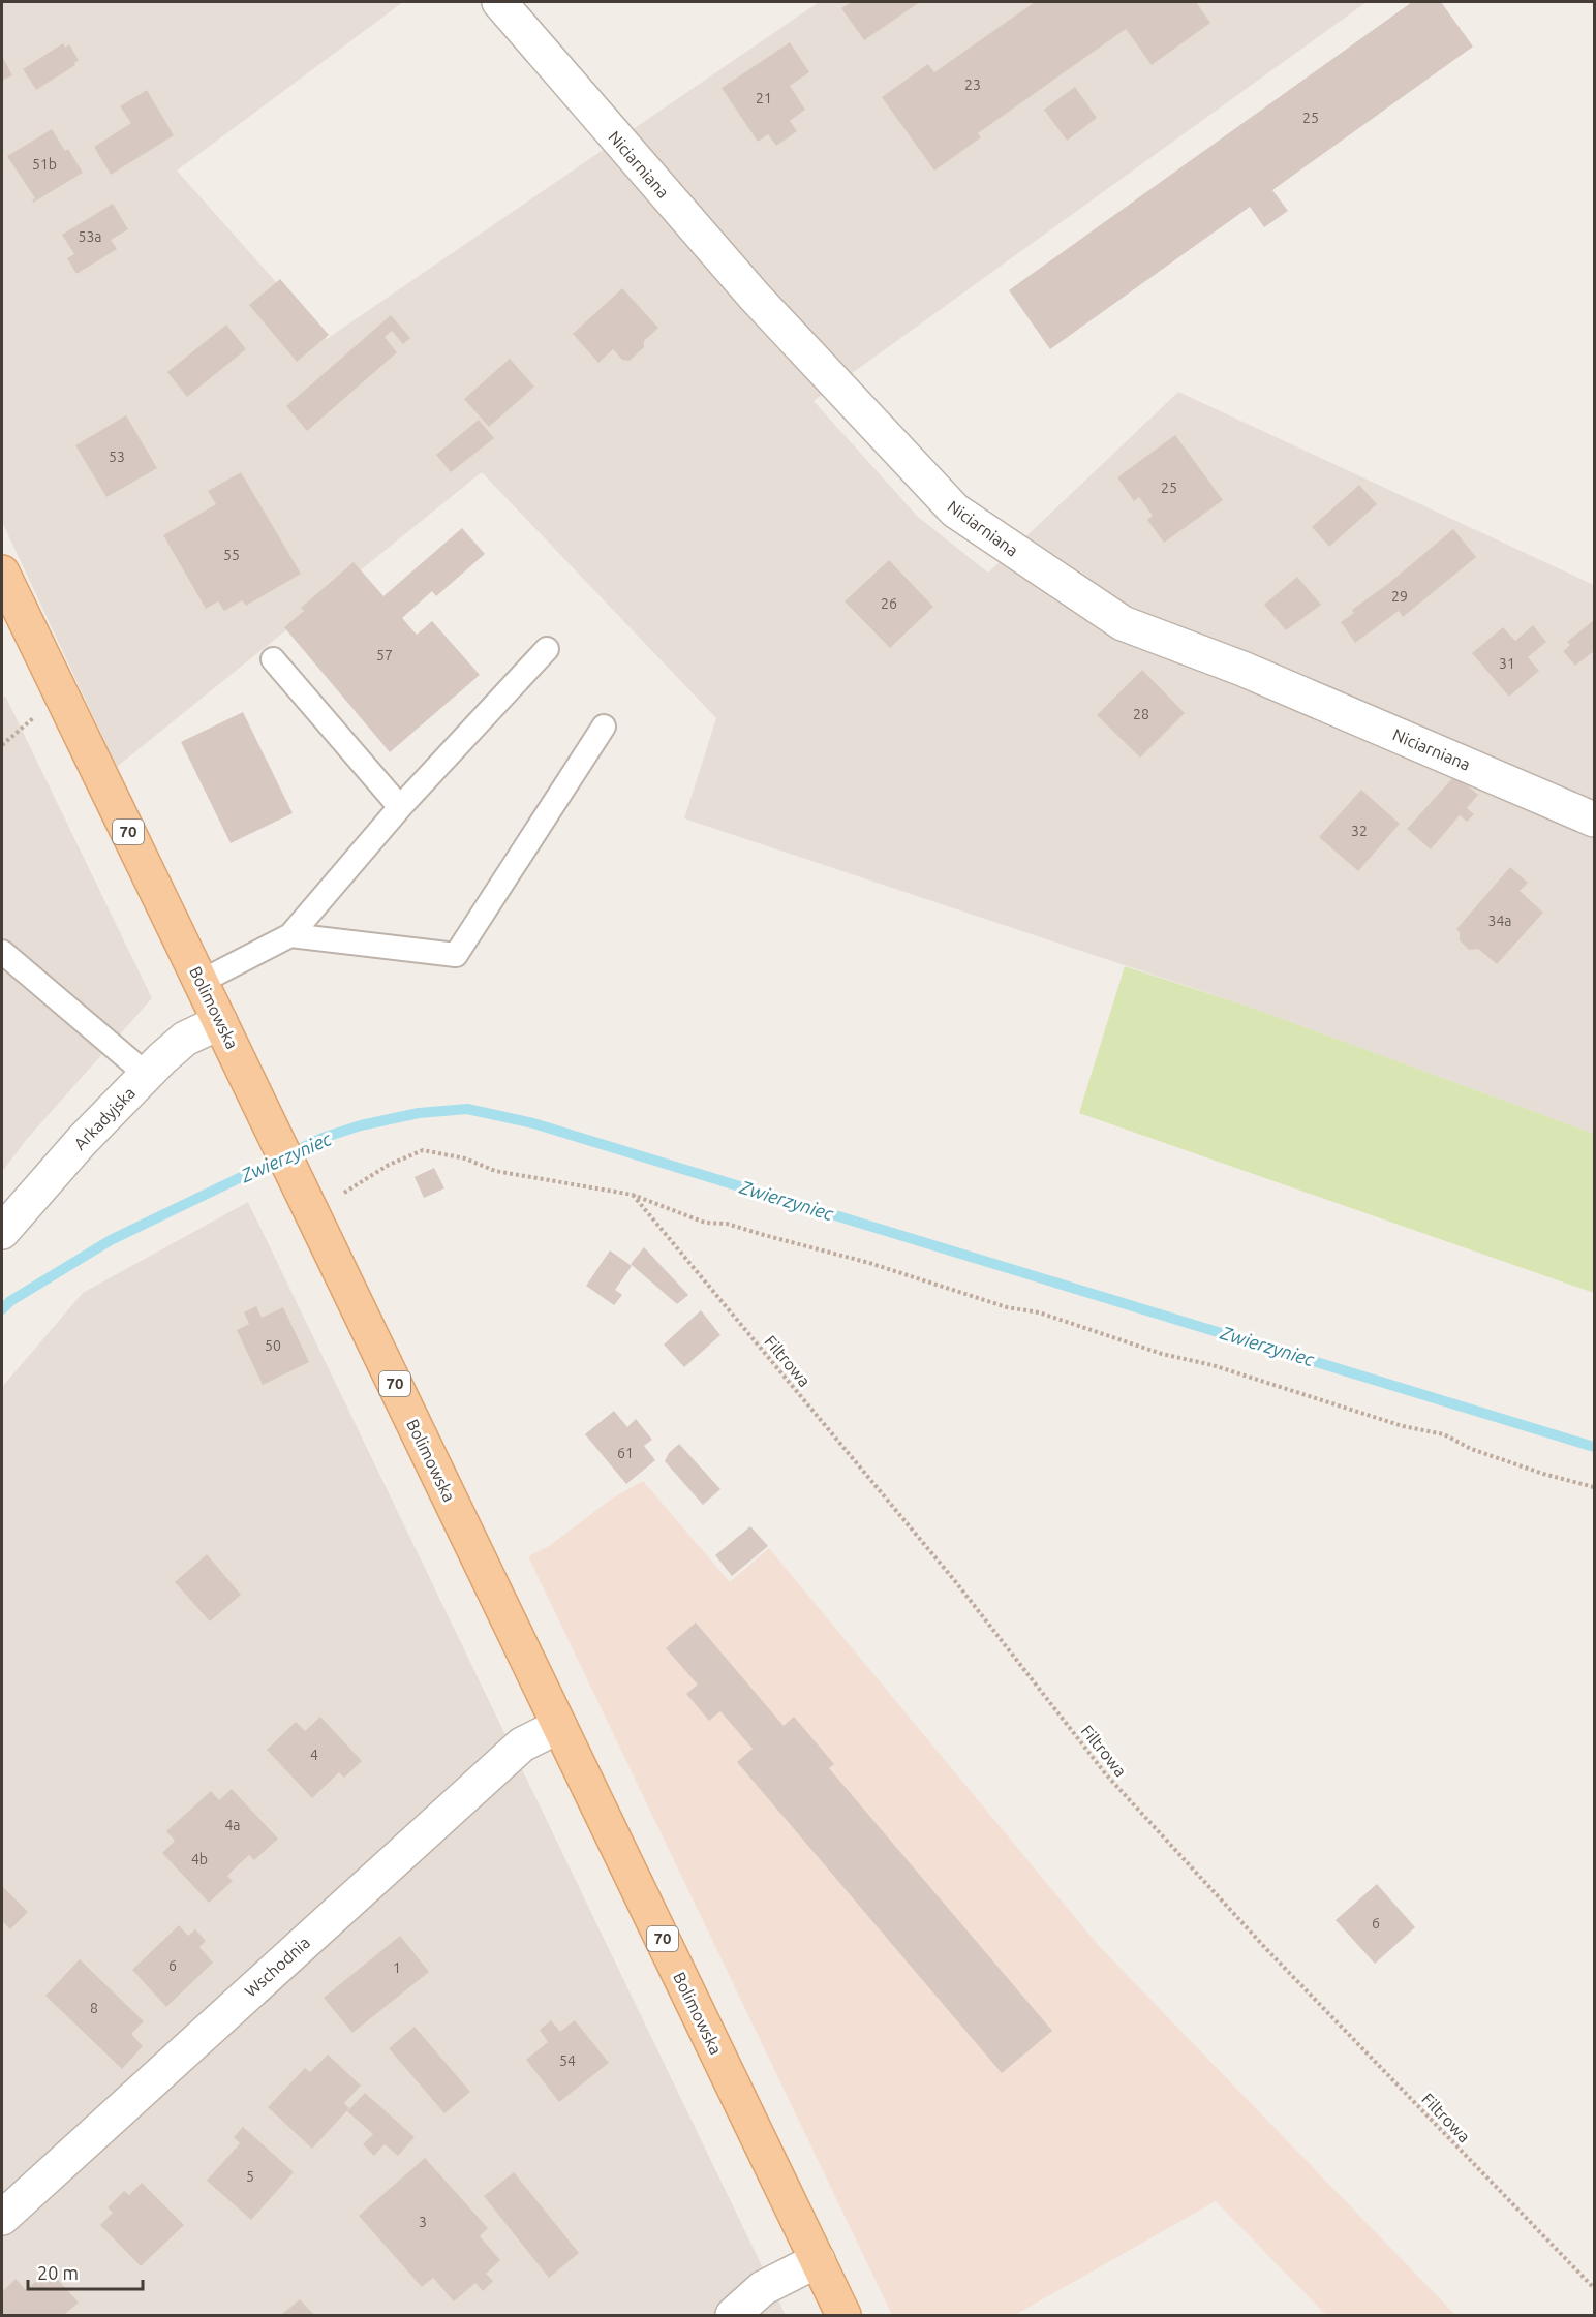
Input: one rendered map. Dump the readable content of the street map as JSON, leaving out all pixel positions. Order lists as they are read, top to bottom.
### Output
{
  "streets": {
    "main road": ["70", "Bolimowska"],
    "street": ["Niciarniana", "Arkadyjska", "Wschodnia"],
    "path": ["Filtrowa"]
  },
  "crossings": [
    ["Bolimowska", "Arkadyjska"],
    ["Bolimowska", "Wschodnia"]
  ],
  "water": ["Zwierzyniec"],
  "house_numbers": [
    "23",
    "21",
    "25",
    "51b",
    "53a",
    "53",
    "25",
    "55",
    "29",
    "26",
    "57",
    "31",
    "28",
    "32",
    "34a",
    "50",
    "61",
    "4",
    "4a",
    "4b",
    "6",
    "6",
    "1",
    "8",
    "54",
    "5",
    "3"
  ],
  "scale_bar": "20 m"
}
